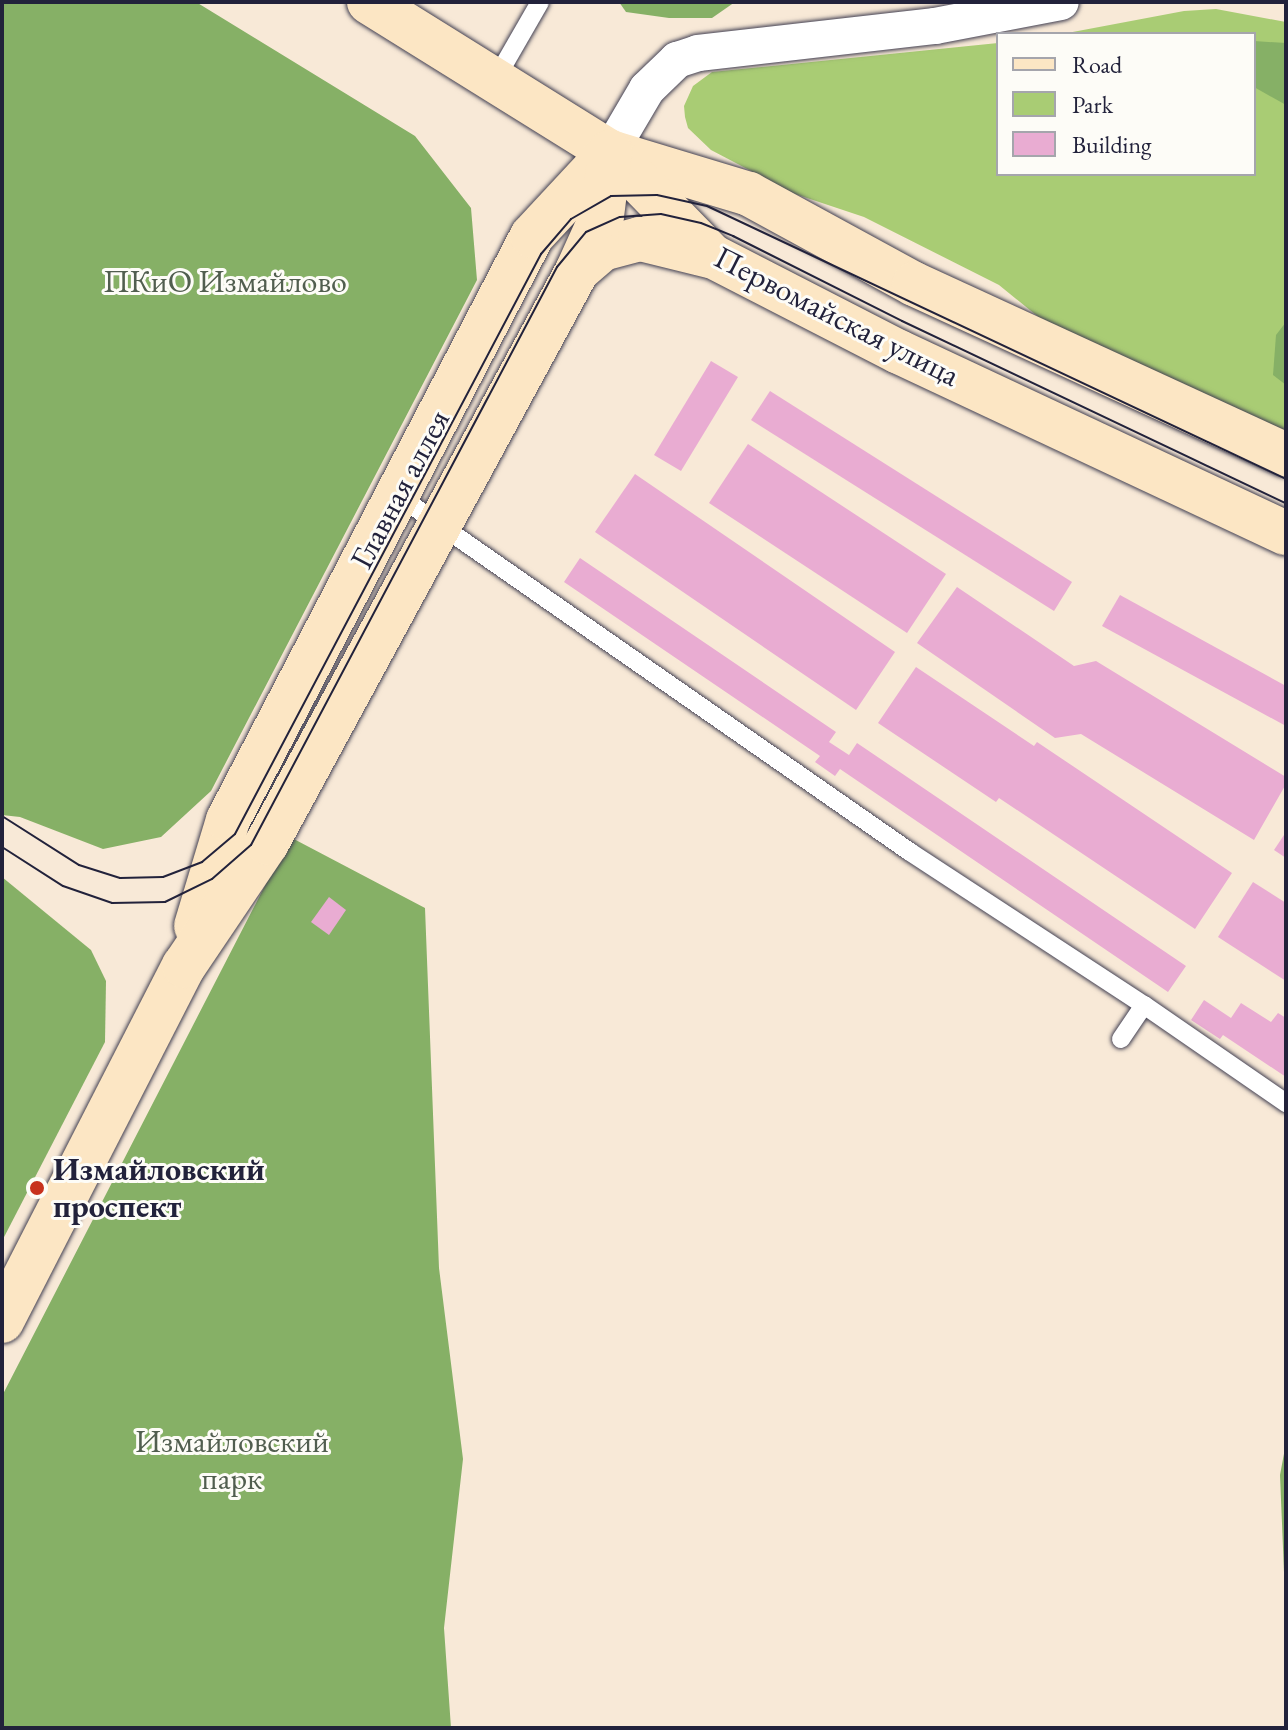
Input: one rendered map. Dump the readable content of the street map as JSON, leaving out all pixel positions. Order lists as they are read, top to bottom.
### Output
{
  "streets": {
    "main road": ["Первомайская улица", "Главная аллея"]
  },
  "crossings": [
    ["Первомайская улица", "Главная аллея"]
  ],
  "parks": ["ПКиО Измайлово", "Измайловский парк"],
  "places": ["Измайловский проспект"],
  "legend": ["Road", "Park", "Building"]
}
